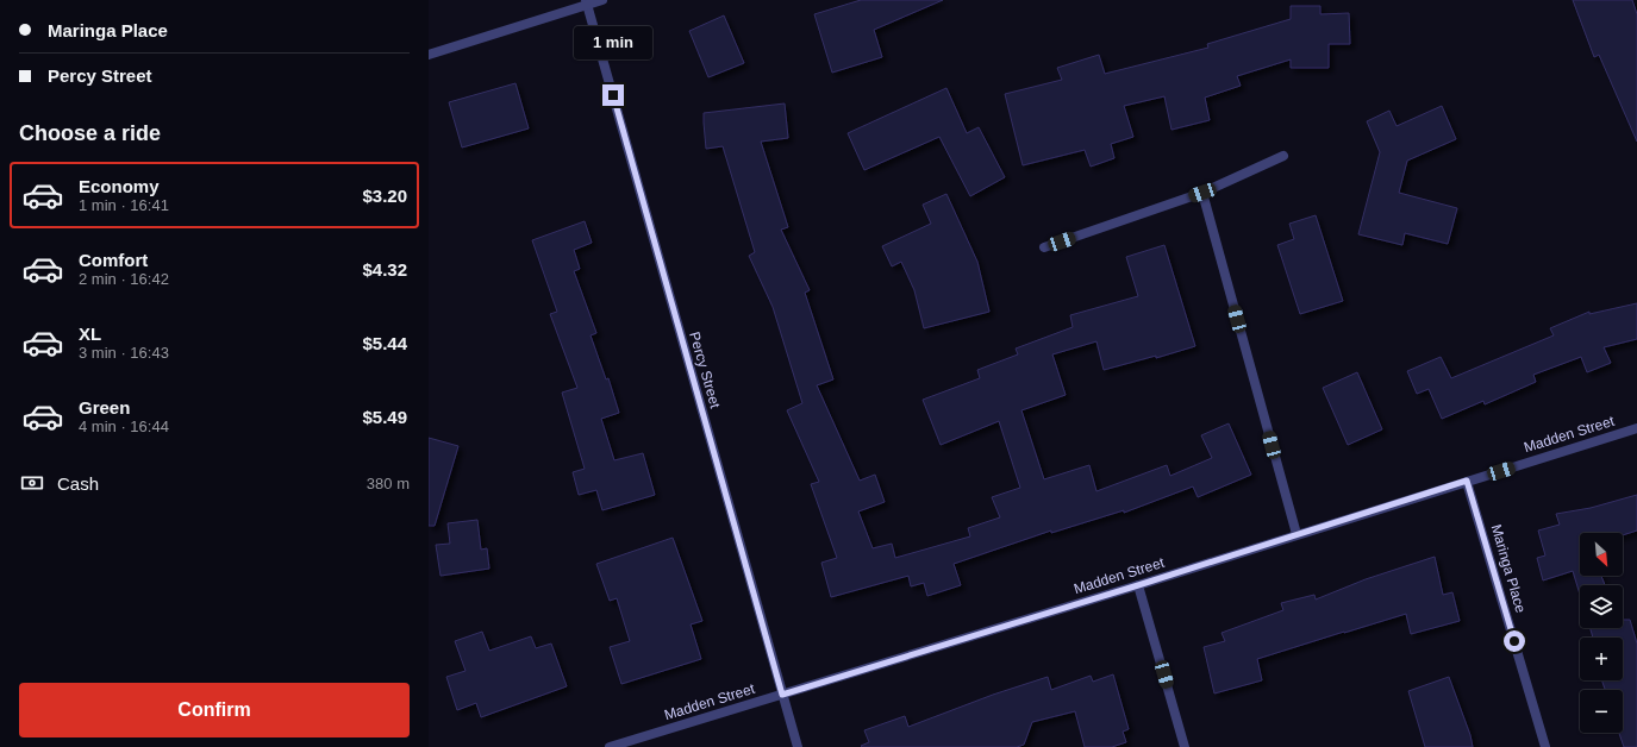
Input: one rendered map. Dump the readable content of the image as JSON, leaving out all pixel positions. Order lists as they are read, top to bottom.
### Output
{
  "streets": {
    "street": ["Percy Street", "Madden Street", "Maringa Place"]
  },
  "crossings": [
    ["Percy Street", "Madden Street"],
    ["Madden Street", "Maringa Place"]
  ],
  "north": "bottom right",
  "page": {
    "banner": ["Maringa Place", "Percy Street"],
    "bubble": "1 min",
    "heading": "Choose a ride",
    "list": [
      {
        "name": "Economy",
        "note": "1 min · 16:41",
        "value": "$3.20"
      },
      {
        "name": "Comfort",
        "note": "2 min · 16:42",
        "value": "$4.32"
      },
      {
        "name": "XL",
        "note": "3 min · 16:43",
        "value": "$5.44"
      },
      {
        "name": "Green",
        "note": "4 min · 16:44",
        "value": "$5.49"
      }
    ],
    "pay": ["Cash", "380 m"],
    "map_buttons": ["+", "−"],
    "buttons": "Confirm"
  }
}
